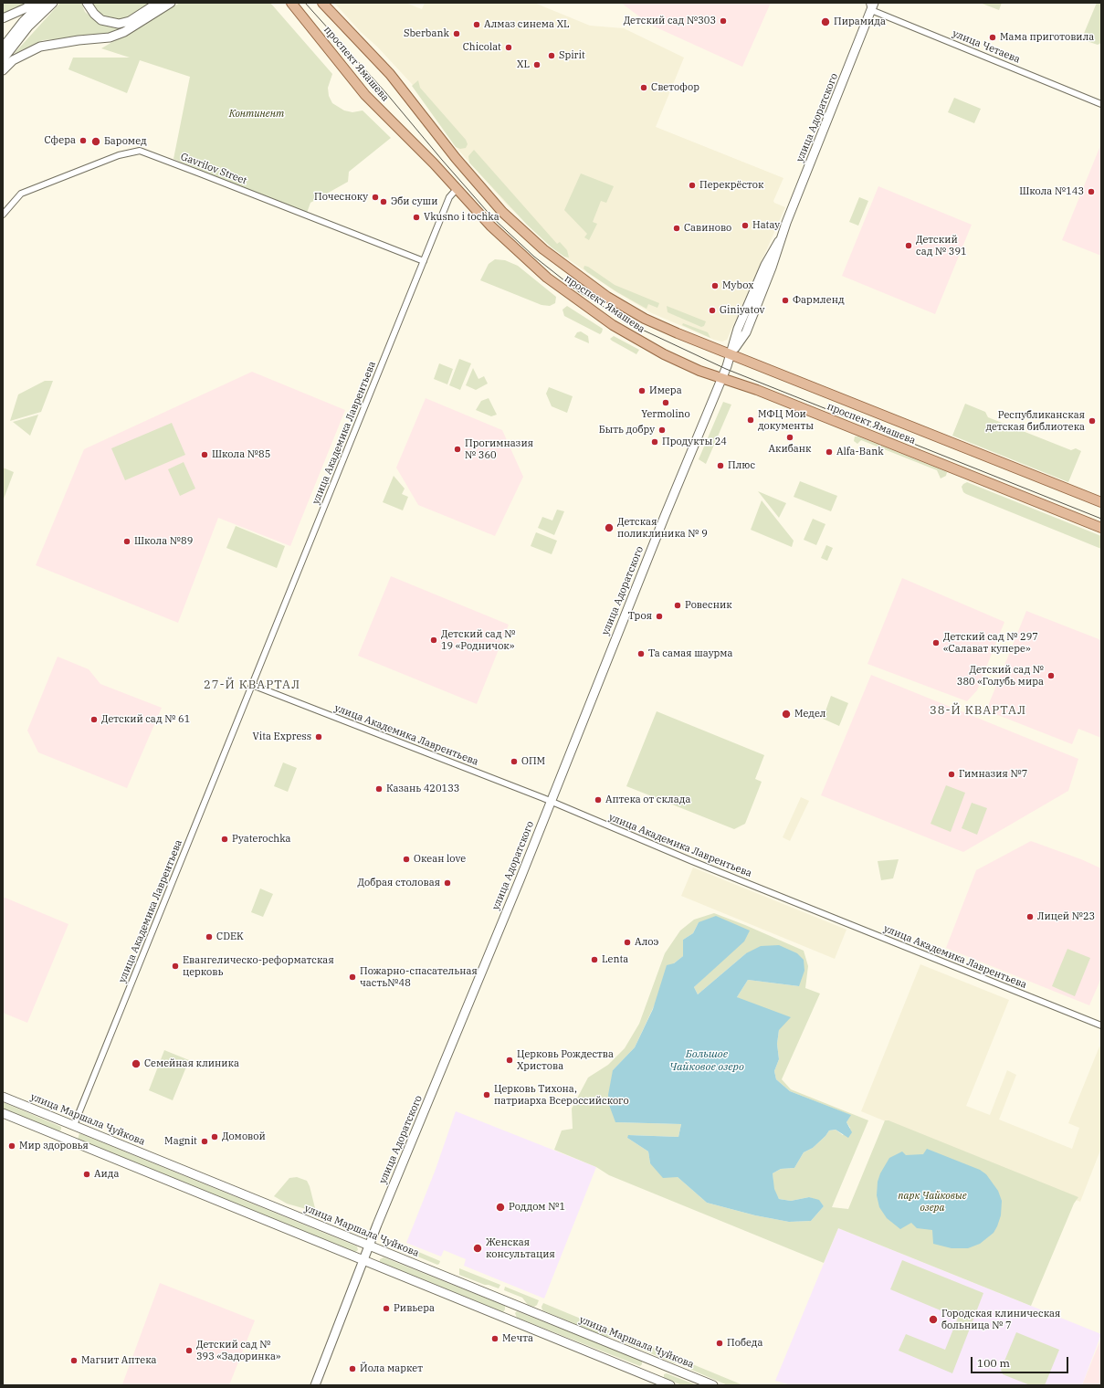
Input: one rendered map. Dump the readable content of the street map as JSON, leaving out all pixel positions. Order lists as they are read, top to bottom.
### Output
{
  "streets": {
    "main road": ["проспект Ямашева", "улица Адоратского", "улица Маршала Чуйкова"],
    "street": ["улица Четаева", "Gavrilov Street", "улица Академика Лаврентьева"]
  },
  "crossings": [
    ["улица Четаева", "улица Адоратского"],
    ["проспект Ямашева", "улица Адоратского"],
    ["проспект Ямашева", "улица Академика Лаврентьева"],
    ["улица Адоратского", "улица Академика Лаврентьева"],
    ["улица Адоратского", "улица Маршала Чуйкова"],
    ["Gavrilov Street", "улица Академика Лаврентьева"],
    ["улица Академика Лаврентьева", "улица Маршала Чуйкова"]
  ],
  "districts": ["27-Й КВАРТАЛ", "38-Й КВАРТАЛ"],
  "water": ["Большое Чайковое озеро"],
  "parks": ["Континент", "парк Чайковые озера"],
  "places": [
    "Детский сад №303",
    "Пирамида",
    "Алмаз синема XL",
    "Sberbank",
    "Мама приготовила",
    "Chicolat",
    "Spirit",
    "XL",
    "Светофор",
    "Сфера",
    "Баромед",
    "Перекрёсток",
    "Школа №143",
    "Почесноку",
    "Эби суши",
    "Vkusno i tochka",
    "Hatay",
    "Савиново",
    "Детский сад № 391",
    "Mybox",
    "Фармленд",
    "Giniyatov",
    "Имера",
    "Yermolino",
    "МФЦ Мои документы",
    "Республиканская детская библиотека",
    "Быть добру",
    "Акибанк",
    "Продукты 24",
    "Прогимназия № 360",
    "Alfa-Bank",
    "Школа №85",
    "Плюс",
    "Детская поликлиника № 9",
    "Школа №89",
    "Ровесник",
    "Троя",
    "Детский сад № 19 «Родничок»",
    "Детский сад № 297 «Салават купере»",
    "Та самая шаурма",
    "Детский сад № 380 «Голубь мира",
    "Медел",
    "Детский сад № 61",
    "Vita Express",
    "ОПМ",
    "Гимназия №7",
    "Казань 420133",
    "Аптека от склада",
    "Pyaterochka",
    "Океан love",
    "Добрая столовая",
    "Лицей №23",
    "CDEK",
    "Алоэ",
    "Lenta",
    "Евангелическо-реформатская церковь",
    "Пожарно-спасательная часть№48",
    "Церковь Рождества Христова",
    "Семейная клиника",
    "Церковь Тихона, патриарха Всероссийского",
    "Домовой",
    "Magnit",
    "Мир здоровья",
    "Аида",
    "Роддом №1",
    "Женская консультация",
    "Ривьера",
    "Городская клиническая больница № 7",
    "Мечта",
    "Победа",
    "Детский сад № 393 «Задоринка»",
    "Магнит Аптека",
    "Йола маркет"
  ],
  "scale_bar": "100 m"
}
